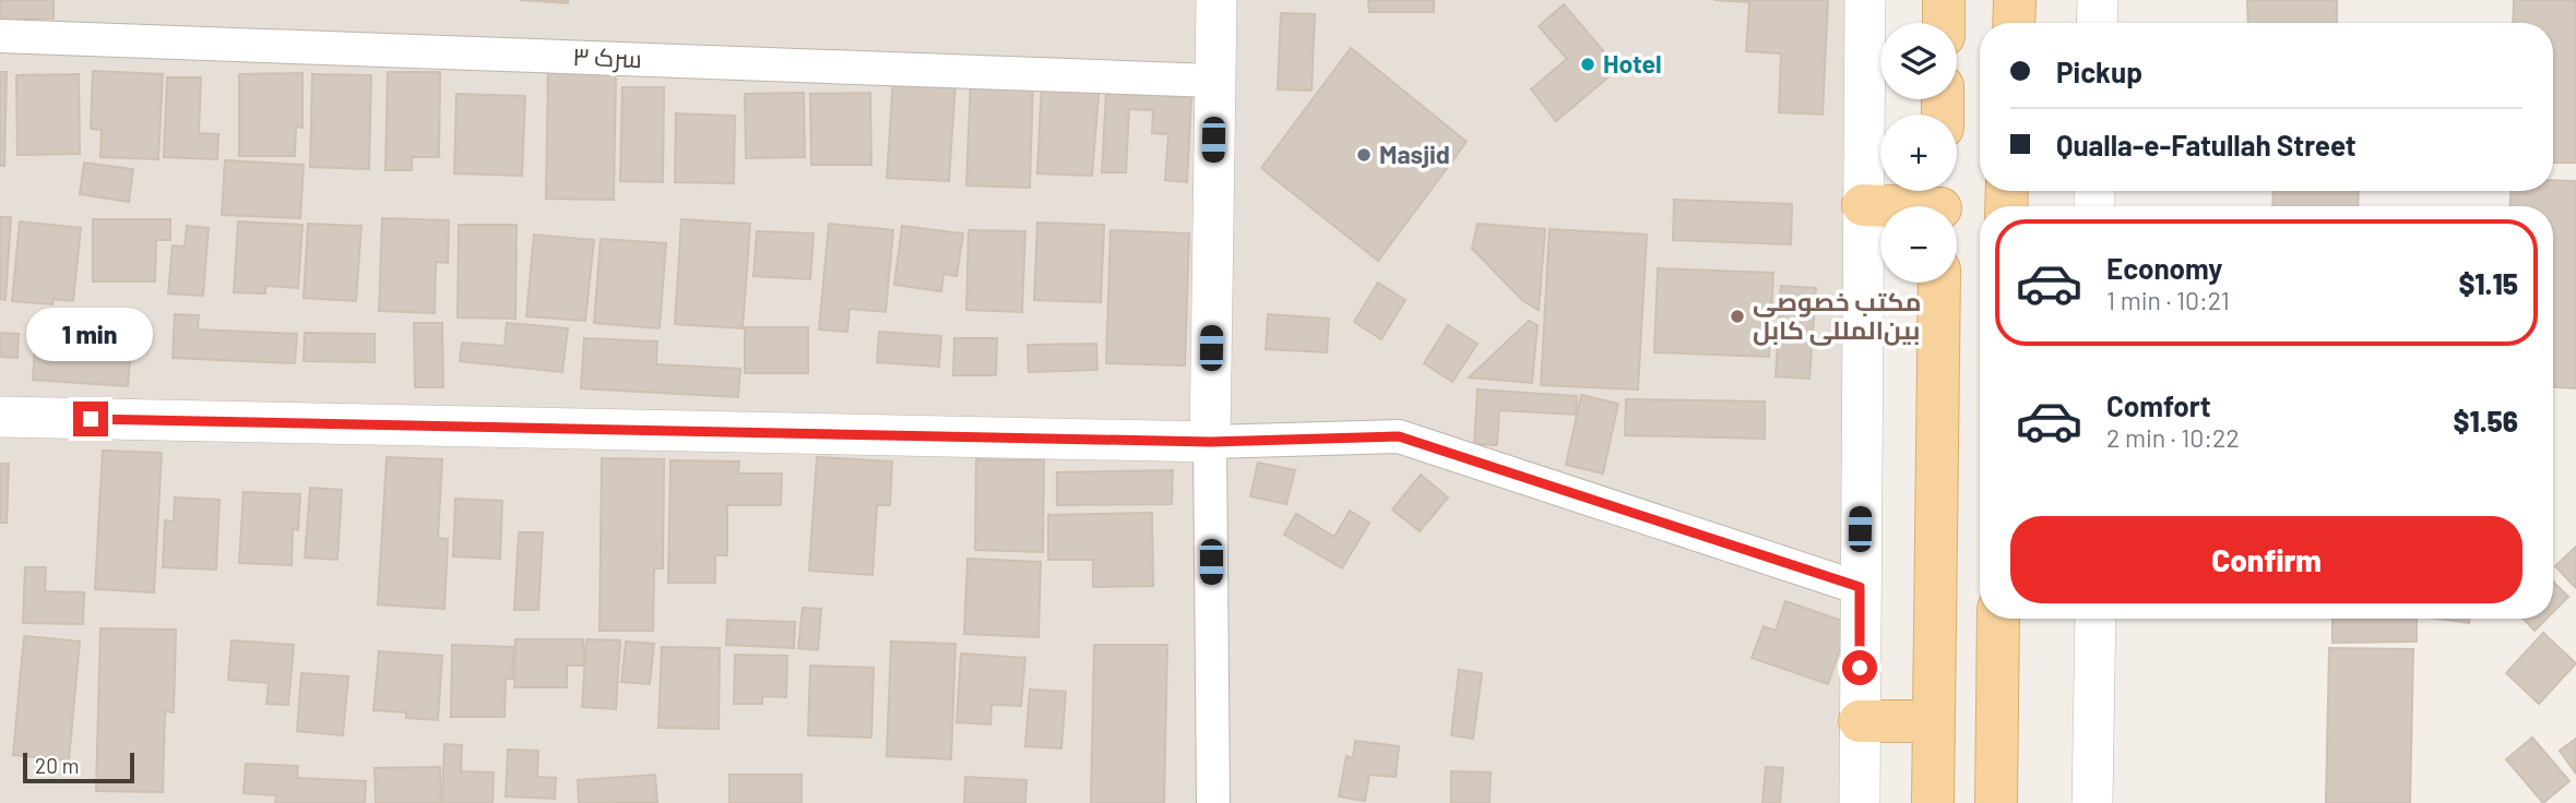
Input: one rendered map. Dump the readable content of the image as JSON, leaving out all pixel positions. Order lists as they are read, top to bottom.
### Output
{
  "streets": {
    "street": ["سرک ۳"]
  },
  "places": ["Hotel", "Masjid", "مکتب خصوصی بین‌المللی کابل"],
  "scale_bar": "20 m",
  "page": {
    "map_buttons": ["+", "−"],
    "banner": ["Pickup", "Qualla-e-Fatullah Street"],
    "list": [
      {
        "name": "Economy",
        "note": "1 min · 10:21",
        "value": "$1.15"
      },
      {
        "name": "Comfort",
        "note": "2 min · 10:22",
        "value": "$1.56"
      }
    ],
    "bubble": "1 min",
    "buttons": "Confirm",
    "scale": "20 m"
  }
}
